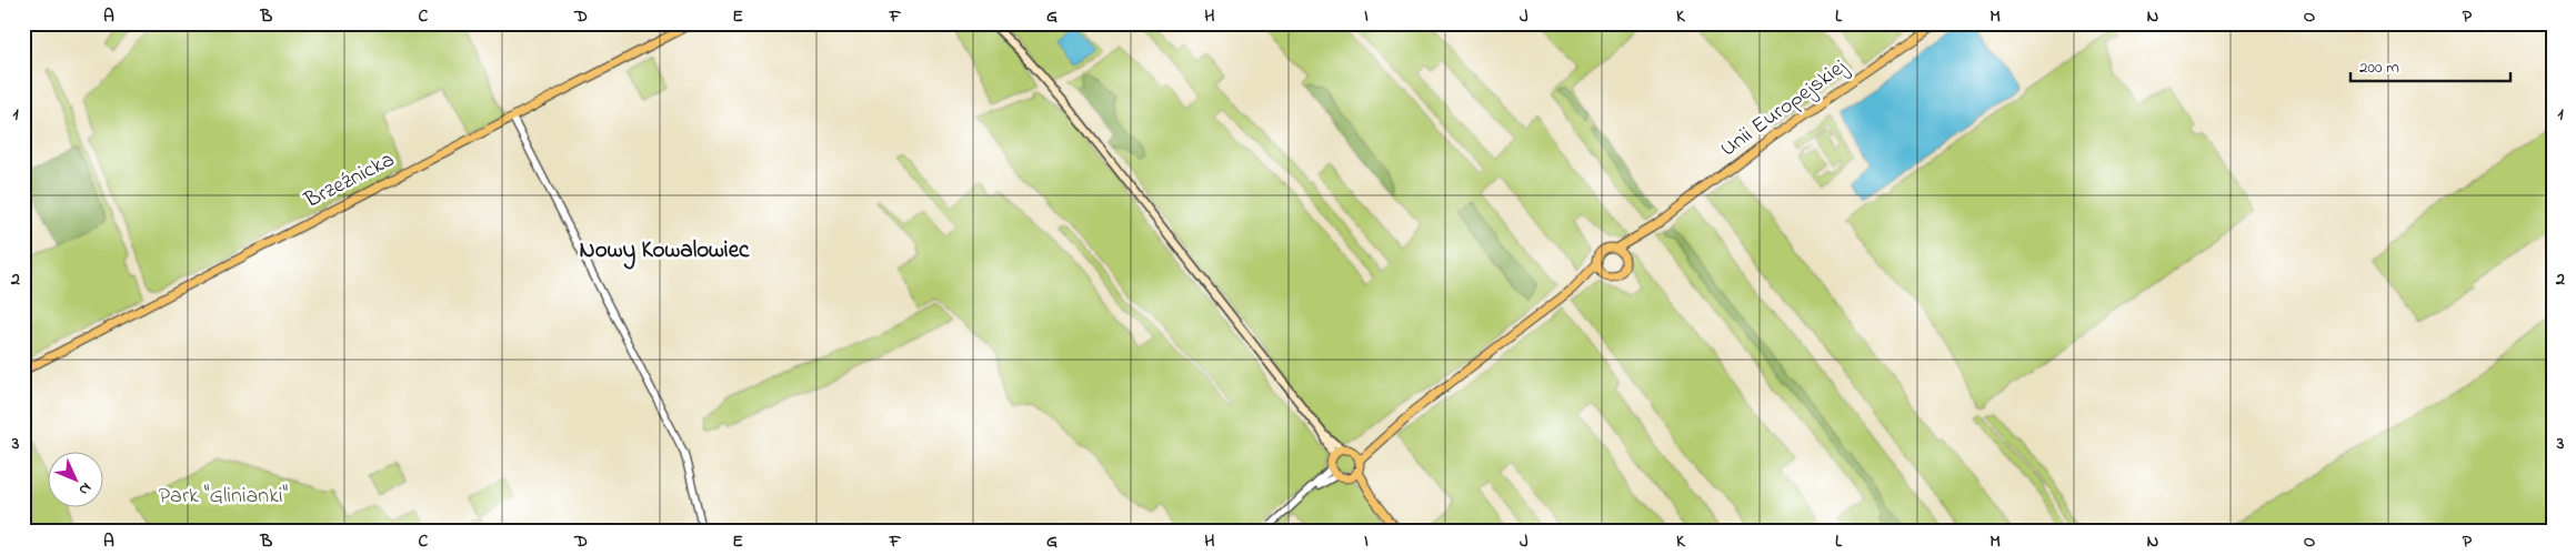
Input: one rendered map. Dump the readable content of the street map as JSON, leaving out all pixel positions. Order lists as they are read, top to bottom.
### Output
{
  "streets": {
    "main road": ["Unii Europejskiej", "Brzeźnicka"]
  },
  "districts": ["Nowy Kowalowiec"],
  "parks": ["Park \"Glinianki\""],
  "scale_bar": "200 m",
  "north": "bottom right",
  "grid": {
    "columns": [
      "A",
      "B",
      "C",
      "D",
      "E",
      "F",
      "G",
      "H",
      "I",
      "J",
      "K",
      "L",
      "M",
      "N",
      "O",
      "P"
    ],
    "rows": ["1", "2", "3"]
  }
}
